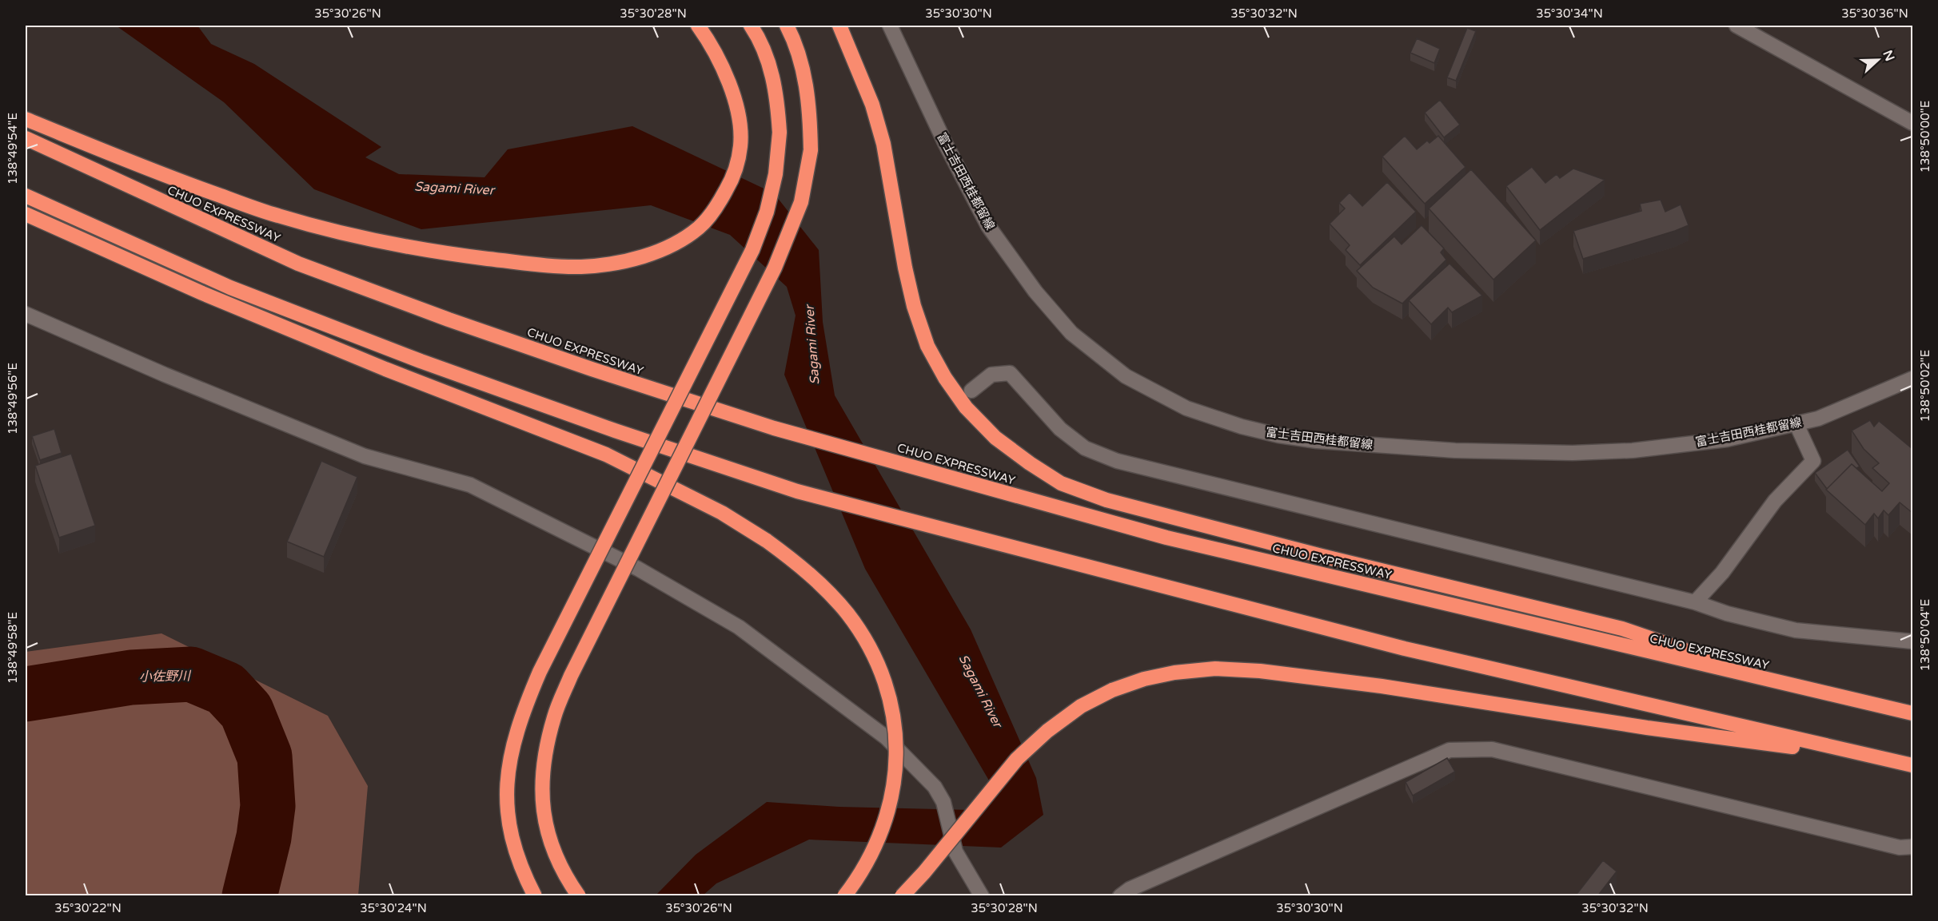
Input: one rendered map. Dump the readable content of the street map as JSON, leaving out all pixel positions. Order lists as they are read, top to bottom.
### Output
{
  "streets": {
    "highway": ["CHUO EXPRESSWAY"],
    "street": ["富士吉田西桂都留線"]
  },
  "water": ["Sagami River", "小佐野川"],
  "north": "right",
  "coordinates": [
    "35°30'26\"N",
    "35°30'28\"N",
    "35°30'30\"N",
    "35°30'32\"N",
    "35°30'34\"N",
    "35°30'36\"N",
    "138°50'00\"E",
    "138°49'54\"E",
    "138°50'02\"E",
    "138°49'56\"E",
    "138°50'04\"E",
    "138°49'58\"E",
    "35°30'22\"N",
    "35°30'24\"N"
  ]
}
